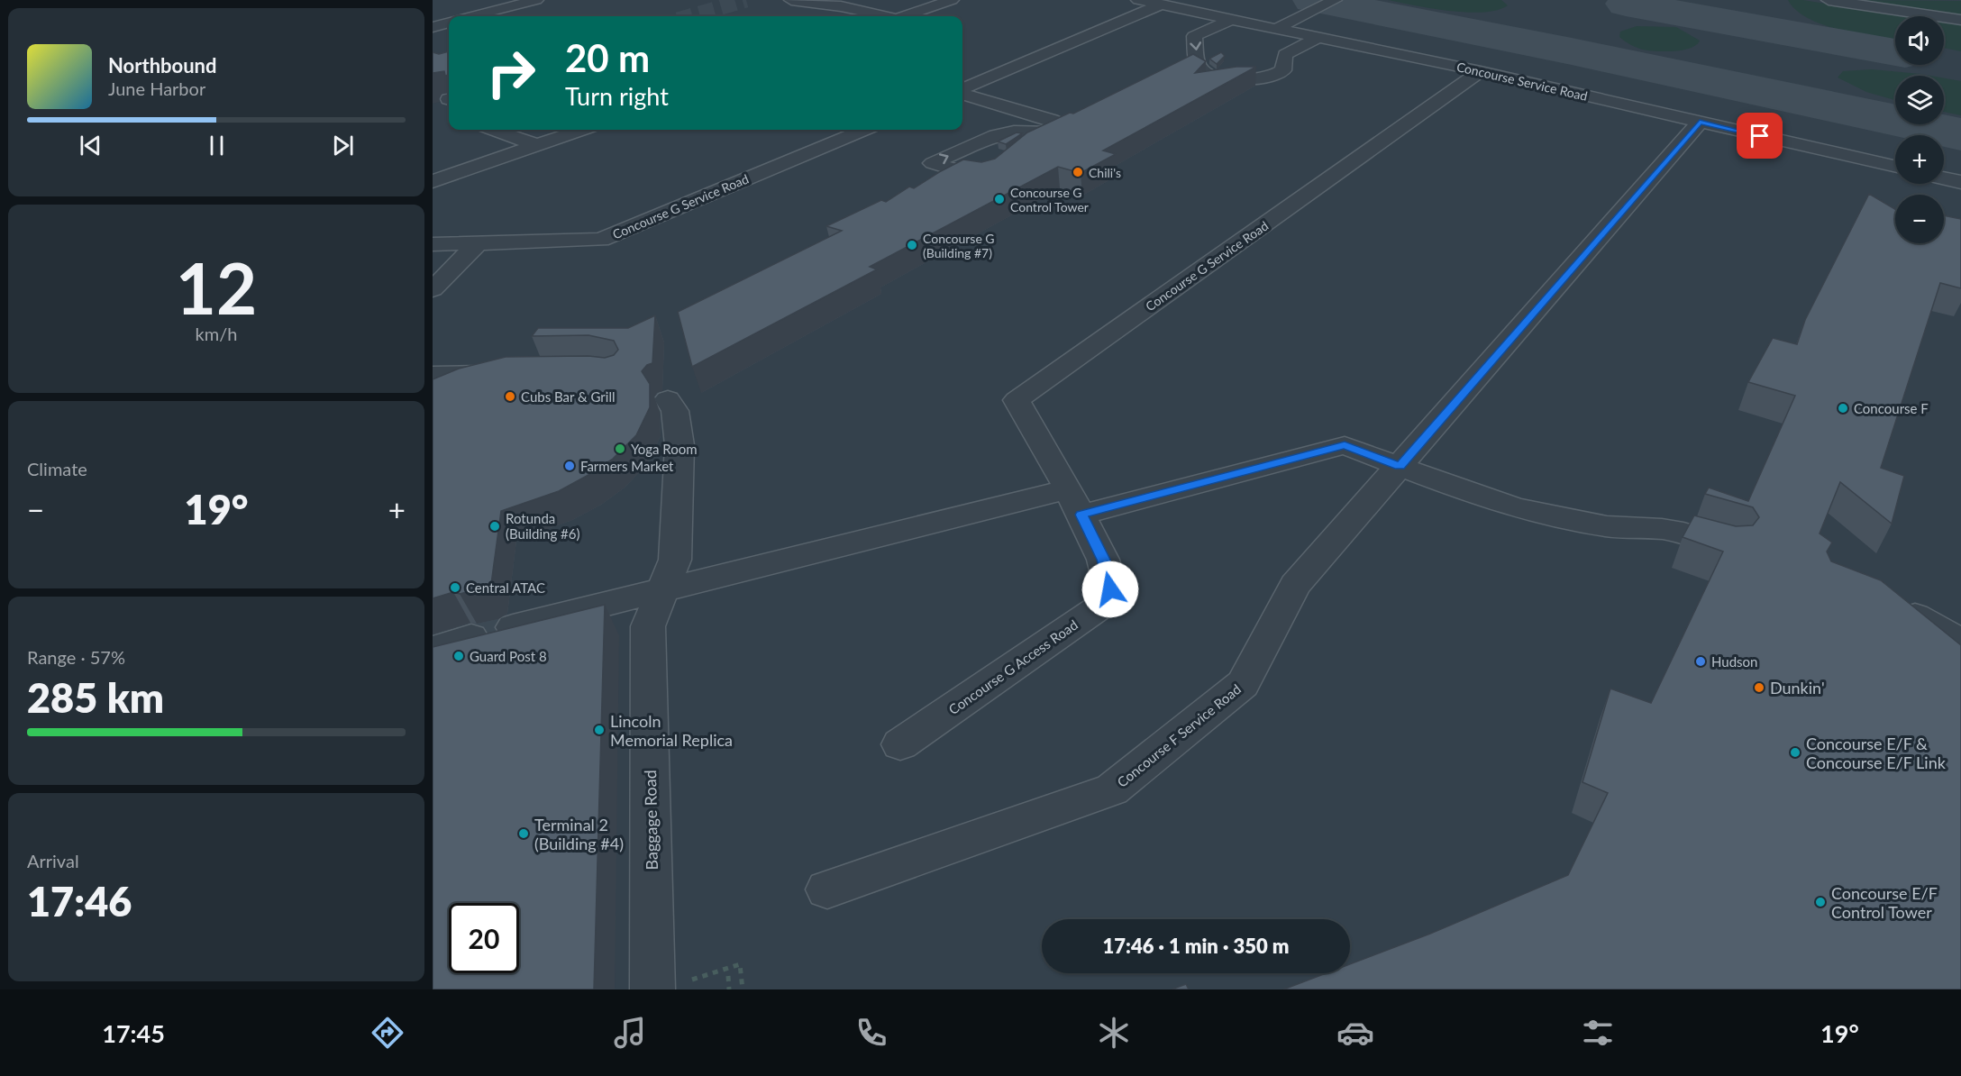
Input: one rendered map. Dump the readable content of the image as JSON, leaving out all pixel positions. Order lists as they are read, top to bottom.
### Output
{
  "streets": {
    "lane": [
      "Concourse Service Road",
      "Concourse G Service Road",
      "Concourse G Access Road",
      "Concourse F Service Road",
      "Baggage Road"
    ]
  },
  "crossings": [
    ["Concourse Service Road", "Concourse G Service Road"],
    ["Concourse Service Road", "Concourse F Service Road"],
    ["Concourse G Service Road", "Concourse G Access Road"]
  ],
  "places": [
    "Chili's",
    "Concourse G Control Tower",
    "Concourse G (Building #7)",
    "Cubs Bar & Grill",
    "Concourse F",
    "Yoga Room",
    "Farmers Market",
    "Rotunda (Building #6)",
    "Central ATAC",
    "Guard Post 8",
    "Hudson",
    "Dunkin'",
    "Lincoln Memorial Replica",
    "Concourse E/F & Concourse E/F Link",
    "Terminal 2 (Building #4)",
    "Concourse E/F Control Tower"
  ],
  "page": {
    "map_buttons": ["+", "−"],
    "turn": ["20 m", "Turn right"],
    "song": ["Northbound", "June Harbor"],
    "tile": [
      ["12", "km/h"],
      "Climate",
      ["Range · 57%", "285 km"],
      ["Arrival", "17:46"]
    ],
    "heat": ["−", "19°", "+"],
    "limit": "20",
    "trip": "17:46 · 1 min · 350 m",
    "tabs": ["17:45", "19°"]
  }
}
